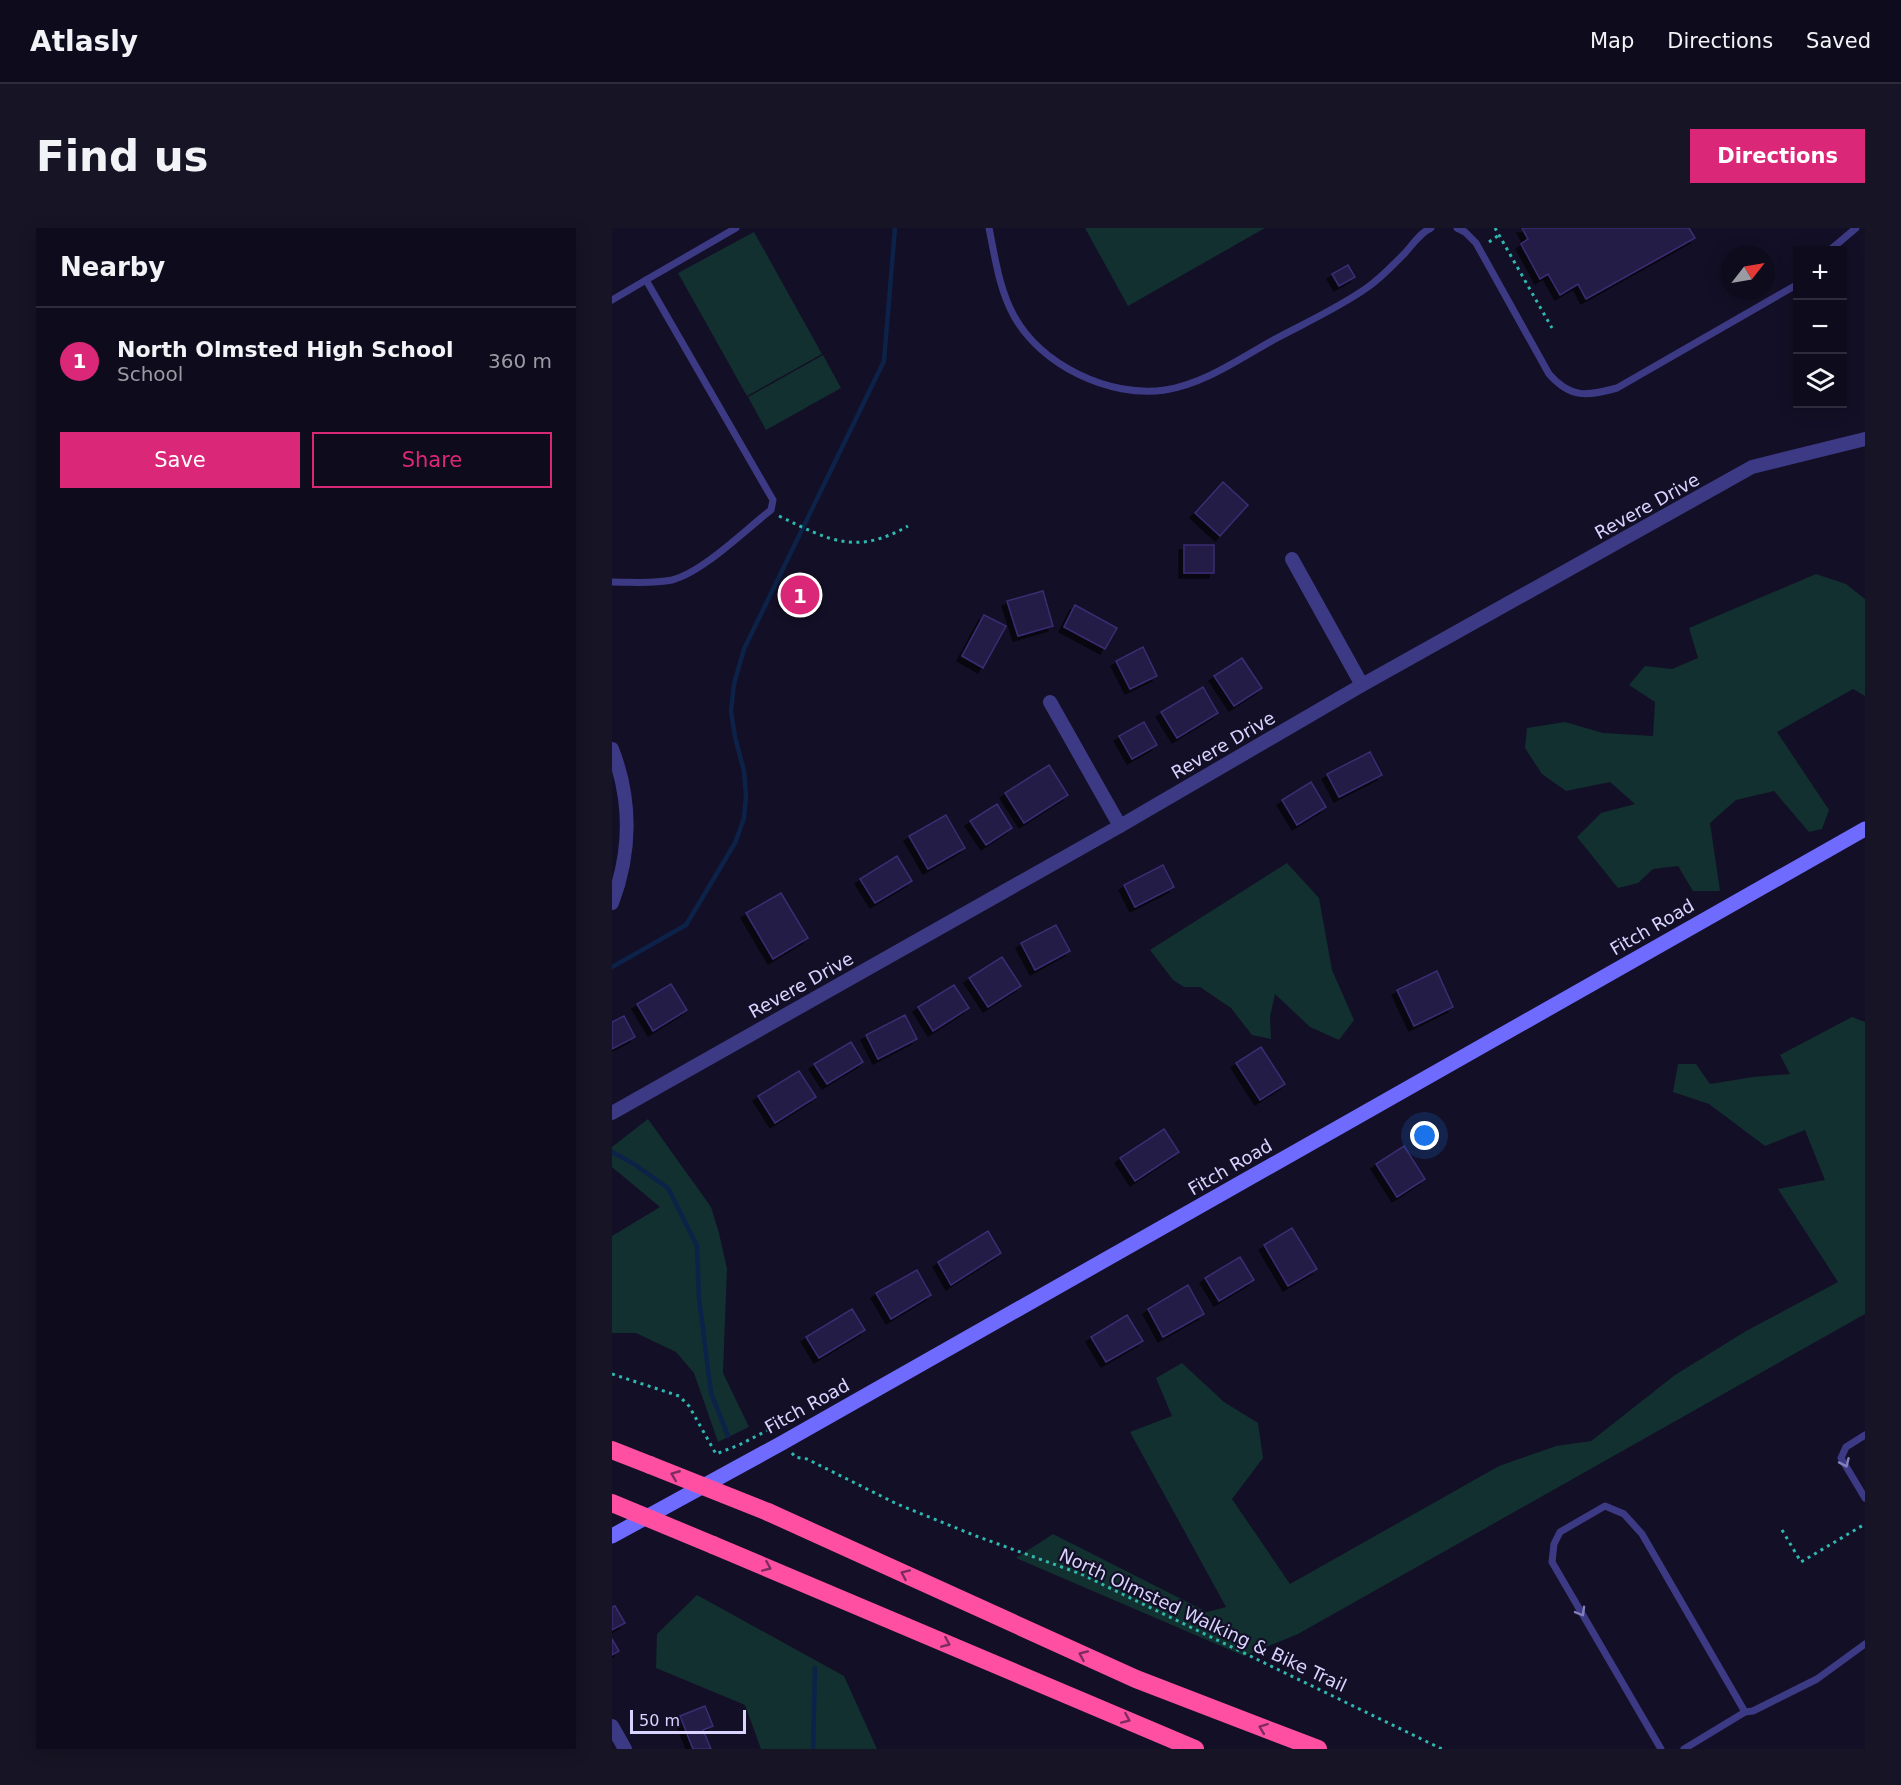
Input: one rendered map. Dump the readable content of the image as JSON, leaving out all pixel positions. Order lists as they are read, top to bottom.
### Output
{
  "streets": {
    "street": ["Revere Drive", "Fitch Road"],
    "path": ["North Olmsted Walking & Bike Trail"]
  },
  "scale_bar": "50 m",
  "north": "top right",
  "page": {
    "header": "Atlasly",
    "nav": ["Map", "Directions", "Saved"],
    "buttons": [
      "Directions",
      ["Save", "Share"]
    ],
    "title": "Find us",
    "heading": "Nearby",
    "map_buttons": ["+", "−"],
    "list": [
      {
        "mark": "1",
        "name": "North Olmsted High School",
        "note": "School",
        "value": "360 m"
      }
    ],
    "pins": "1",
    "scale": "50 m"
  }
}
